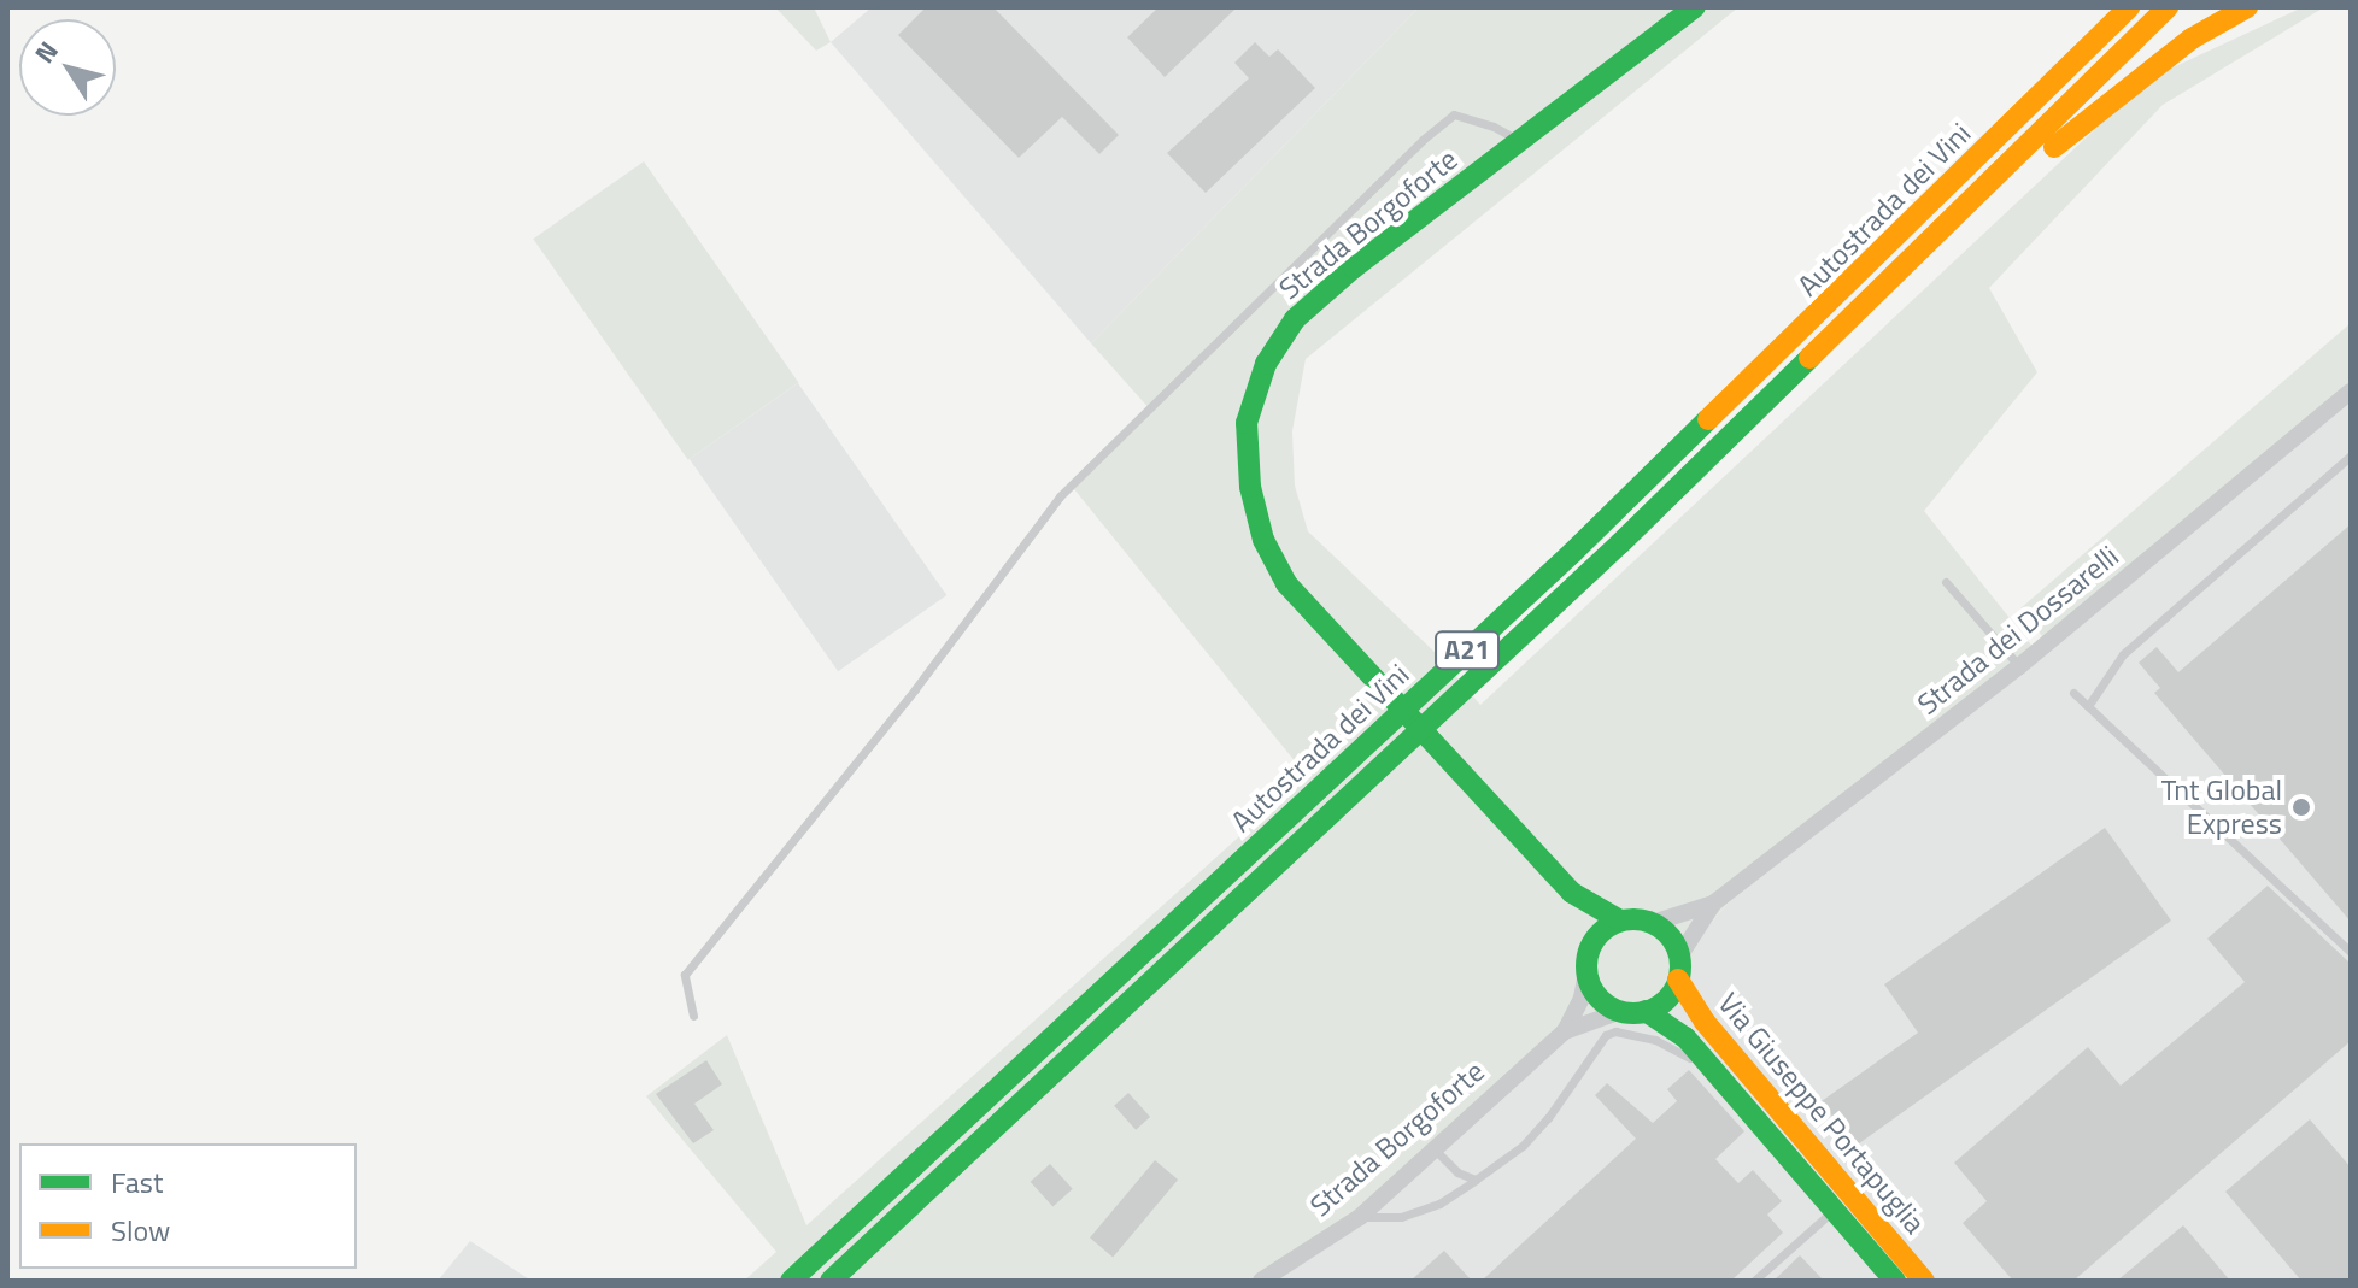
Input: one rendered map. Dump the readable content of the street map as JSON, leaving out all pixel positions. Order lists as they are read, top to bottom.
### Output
{
  "streets": {
    "main road": [
      "Autostrada dei Vini",
      "Strada Borgoforte",
      "A21",
      "Via Giuseppe Portapuglia"
    ],
    "street": ["Strada dei Dossarelli"]
  },
  "crossings": [
    ["Strada Borgoforte", "Strada dei Dossarelli"],
    ["Strada Borgoforte", "Via Giuseppe Portapuglia"],
    ["Strada dei Dossarelli", "Via Giuseppe Portapuglia"]
  ],
  "places": ["Tnt Global Express"],
  "legend": ["Fast", "Slow"],
  "north": "top left"
}
